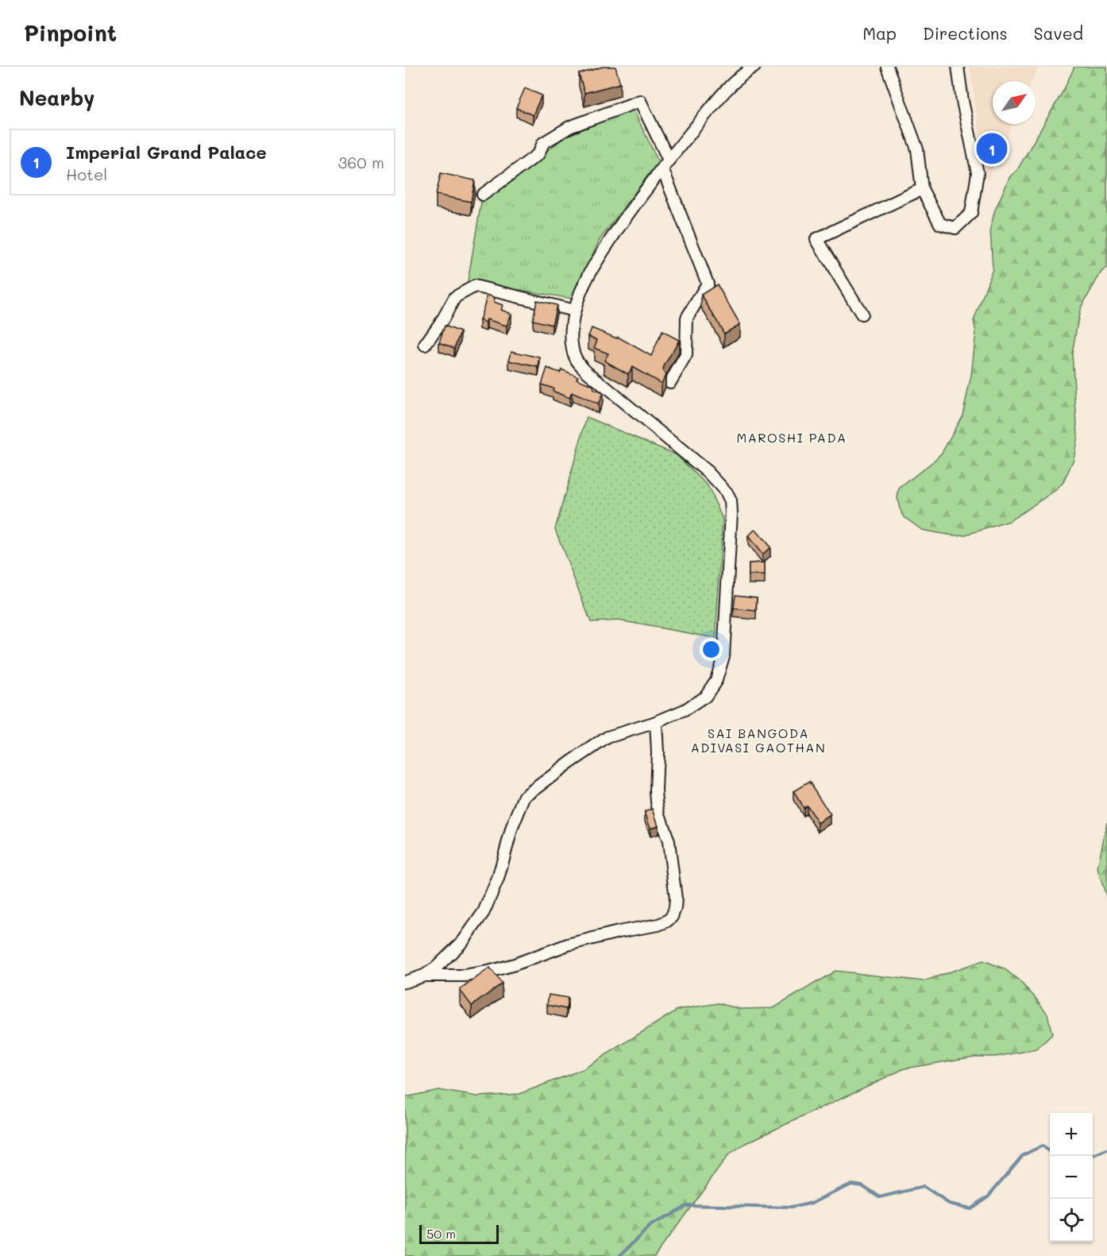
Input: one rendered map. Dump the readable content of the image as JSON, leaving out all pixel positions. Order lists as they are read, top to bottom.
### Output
{
  "districts": ["MAROSHI PADA", "SAI BANGODA ADIVASI GAOTHAN"],
  "scale_bar": "50 m",
  "north": "top right",
  "page": {
    "header": "Pinpoint",
    "nav": ["Map", "Directions", "Saved"],
    "heading": "Nearby",
    "list": [
      {
        "mark": "1",
        "name": "Imperial Grand Palace",
        "note": "Hotel",
        "value": "360 m"
      }
    ],
    "pins": "1",
    "map_buttons": ["+", "−"],
    "scale": "50 m"
  }
}
